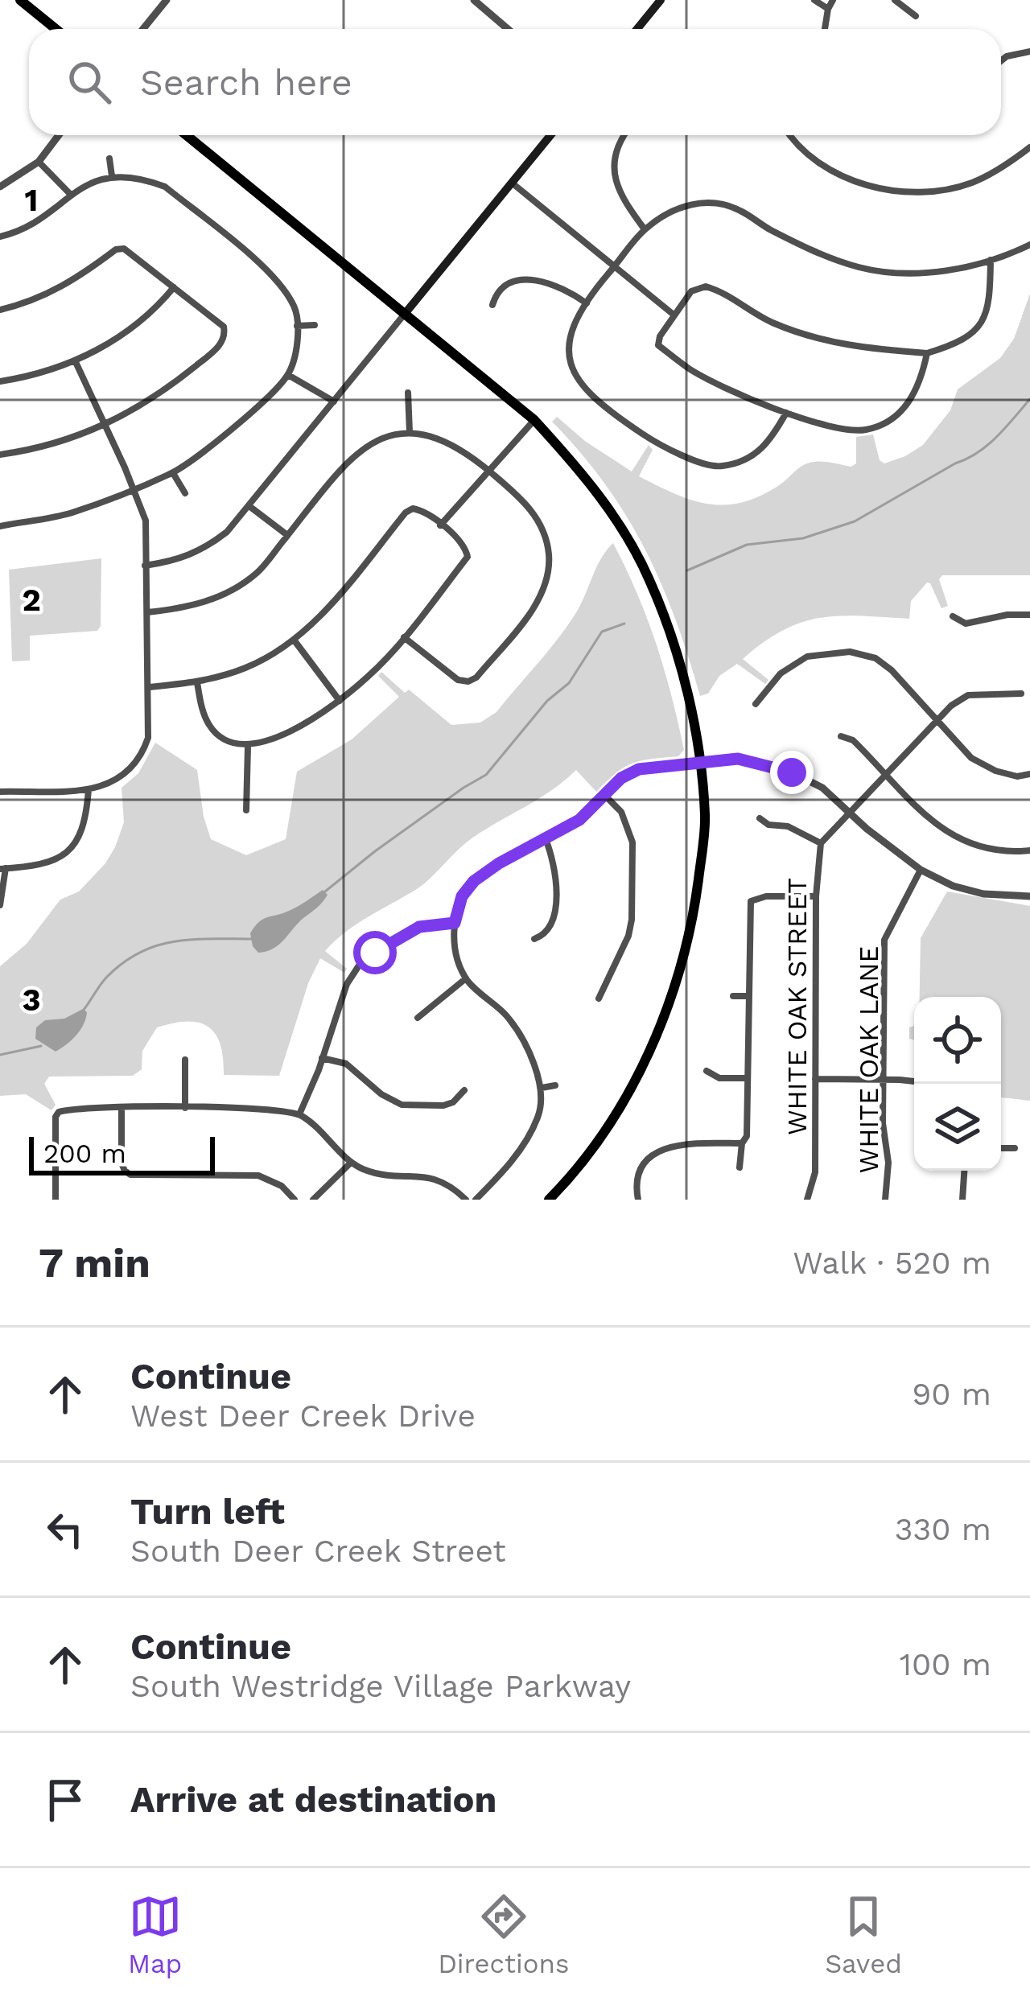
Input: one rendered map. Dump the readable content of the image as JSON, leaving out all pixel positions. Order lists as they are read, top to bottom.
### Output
{
  "streets": {
    "street": ["WHITE OAK STREET", "WHITE OAK LANE"]
  },
  "scale_bar": "200 m",
  "page": {
    "search": "Search here",
    "scale": "200 m",
    "heading": ["7 min", "Walk · 520 m"],
    "list": [
      ["Continue", "West Deer Creek Drive", "90 m"],
      ["Turn left", "South Deer Creek Street", "330 m"],
      ["Continue", "South Westridge Village Parkway", "100 m"],
      "Arrive at destination"
    ],
    "nav": ["Map", "Directions", "Saved"]
  },
  "grid": {
    "rows": ["1", "2", "3"]
  }
}
